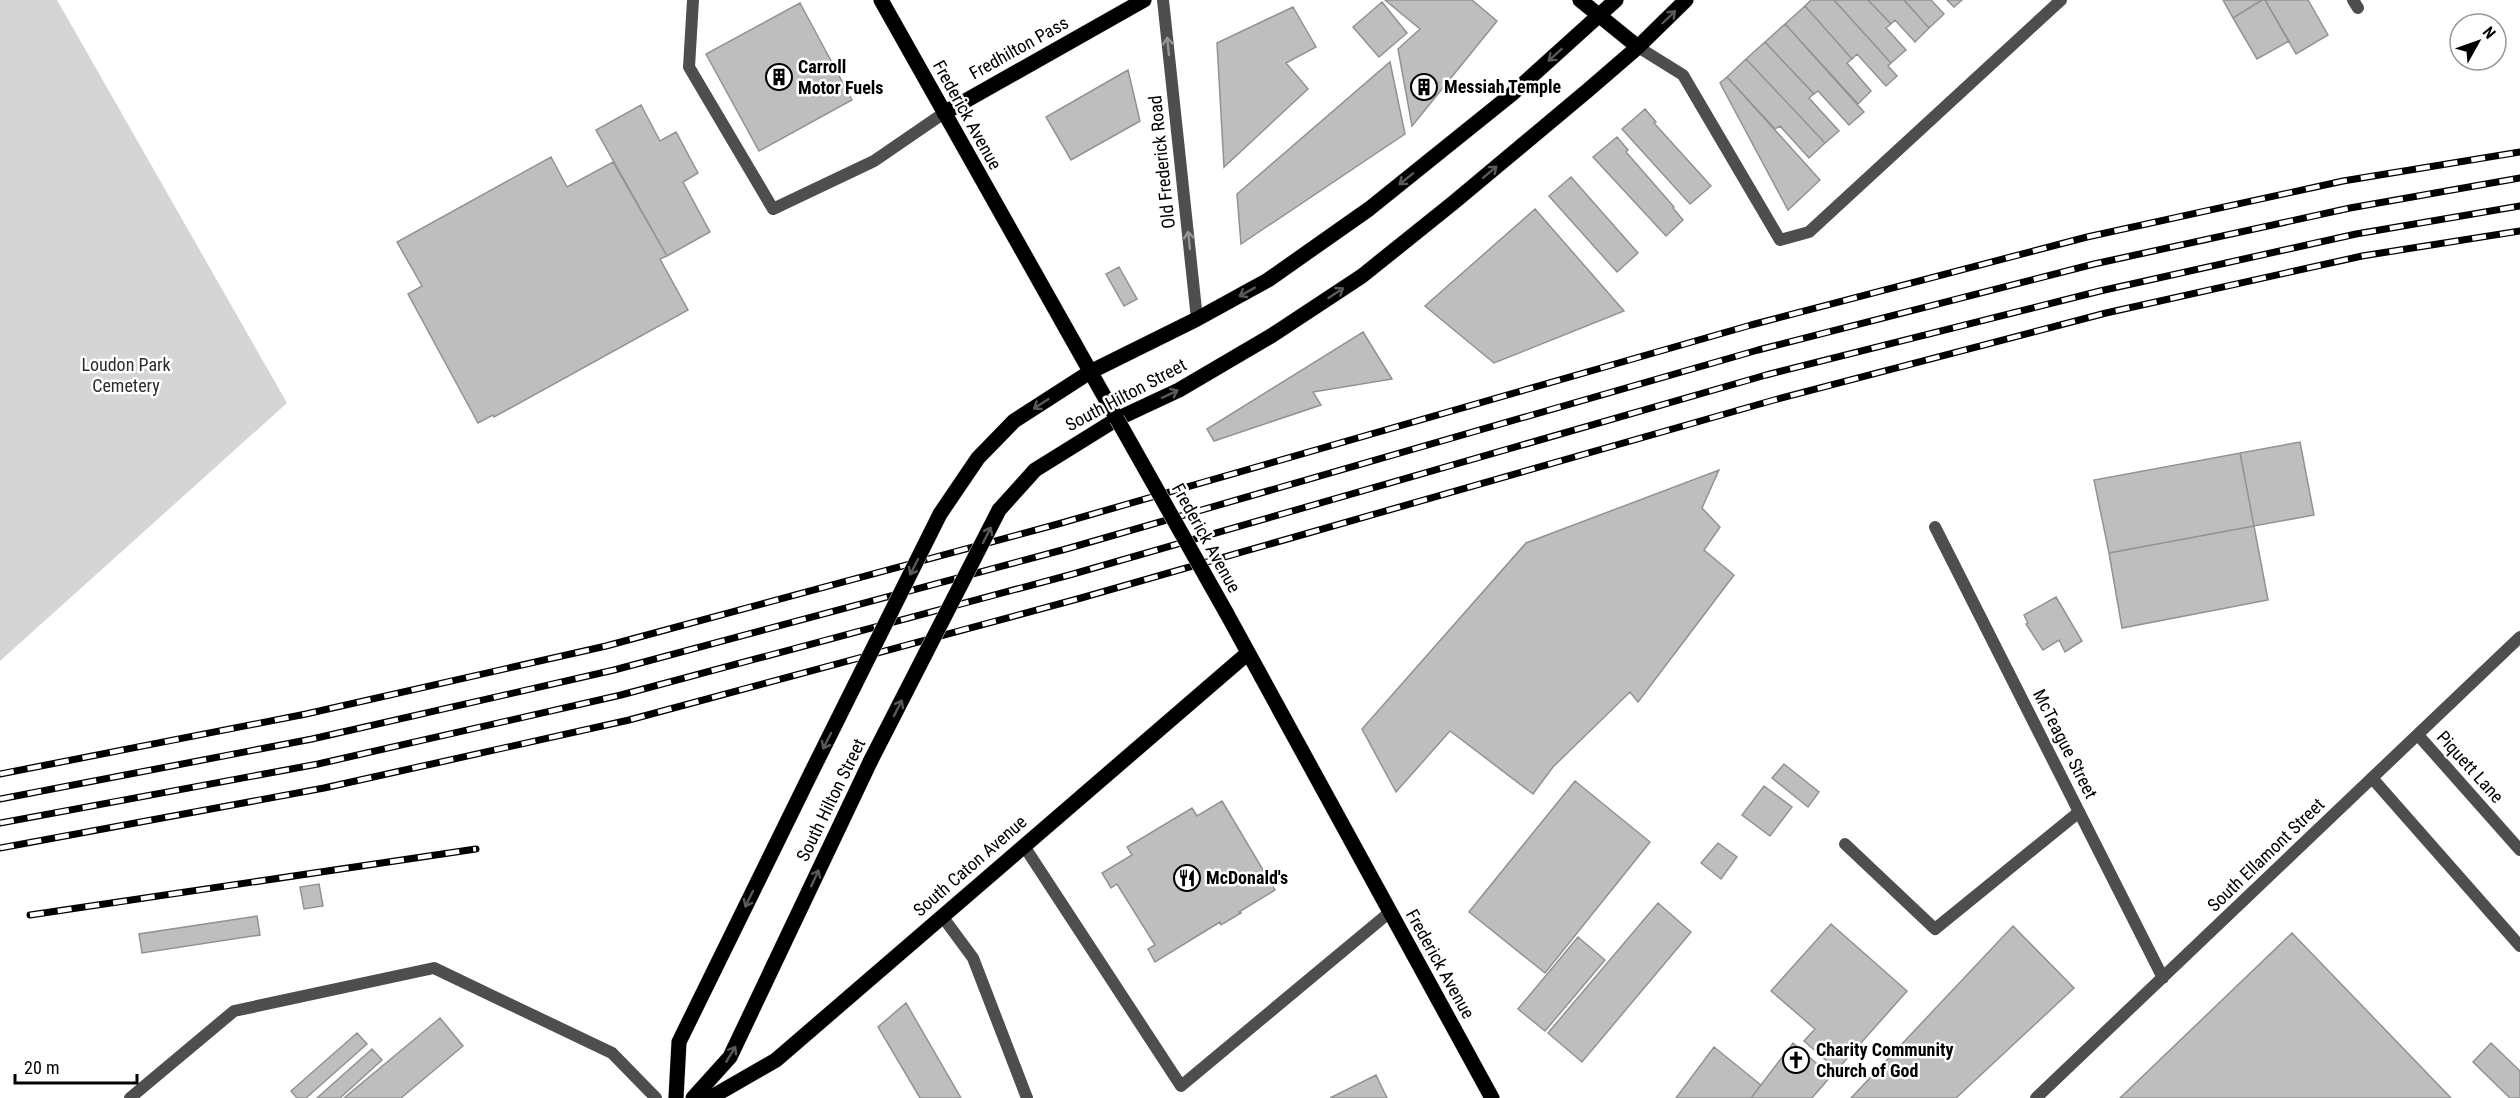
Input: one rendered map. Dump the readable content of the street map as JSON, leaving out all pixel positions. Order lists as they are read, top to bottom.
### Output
{
  "streets": {
    "main road": [
      "Fredhilton Pass",
      "Frederick Avenue",
      "South Hilton Street",
      "South Caton Avenue"
    ],
    "street": [
      "Old Frederick Road",
      "McTeague Street",
      "Piquett Lane",
      "South Ellamont Street"
    ]
  },
  "crossings": [
    ["Fredhilton Pass", "Frederick Avenue"],
    ["Frederick Avenue", "South Hilton Street"],
    ["Frederick Avenue", "South Caton Avenue"],
    ["Old Frederick Road", "South Hilton Street"],
    ["McTeague Street", "South Ellamont Street"],
    ["Piquett Lane", "South Ellamont Street"]
  ],
  "one_way": ["Old Frederick Road"],
  "parks": ["Loudon Park Cemetery"],
  "places": {
    "building": ["Carroll Motor Fuels", "Messiah Temple"],
    "restaurant": ["McDonald's"],
    "church": ["Charity Community Church of God"]
  },
  "scale_bar": "20 m",
  "north": "top right"
}
